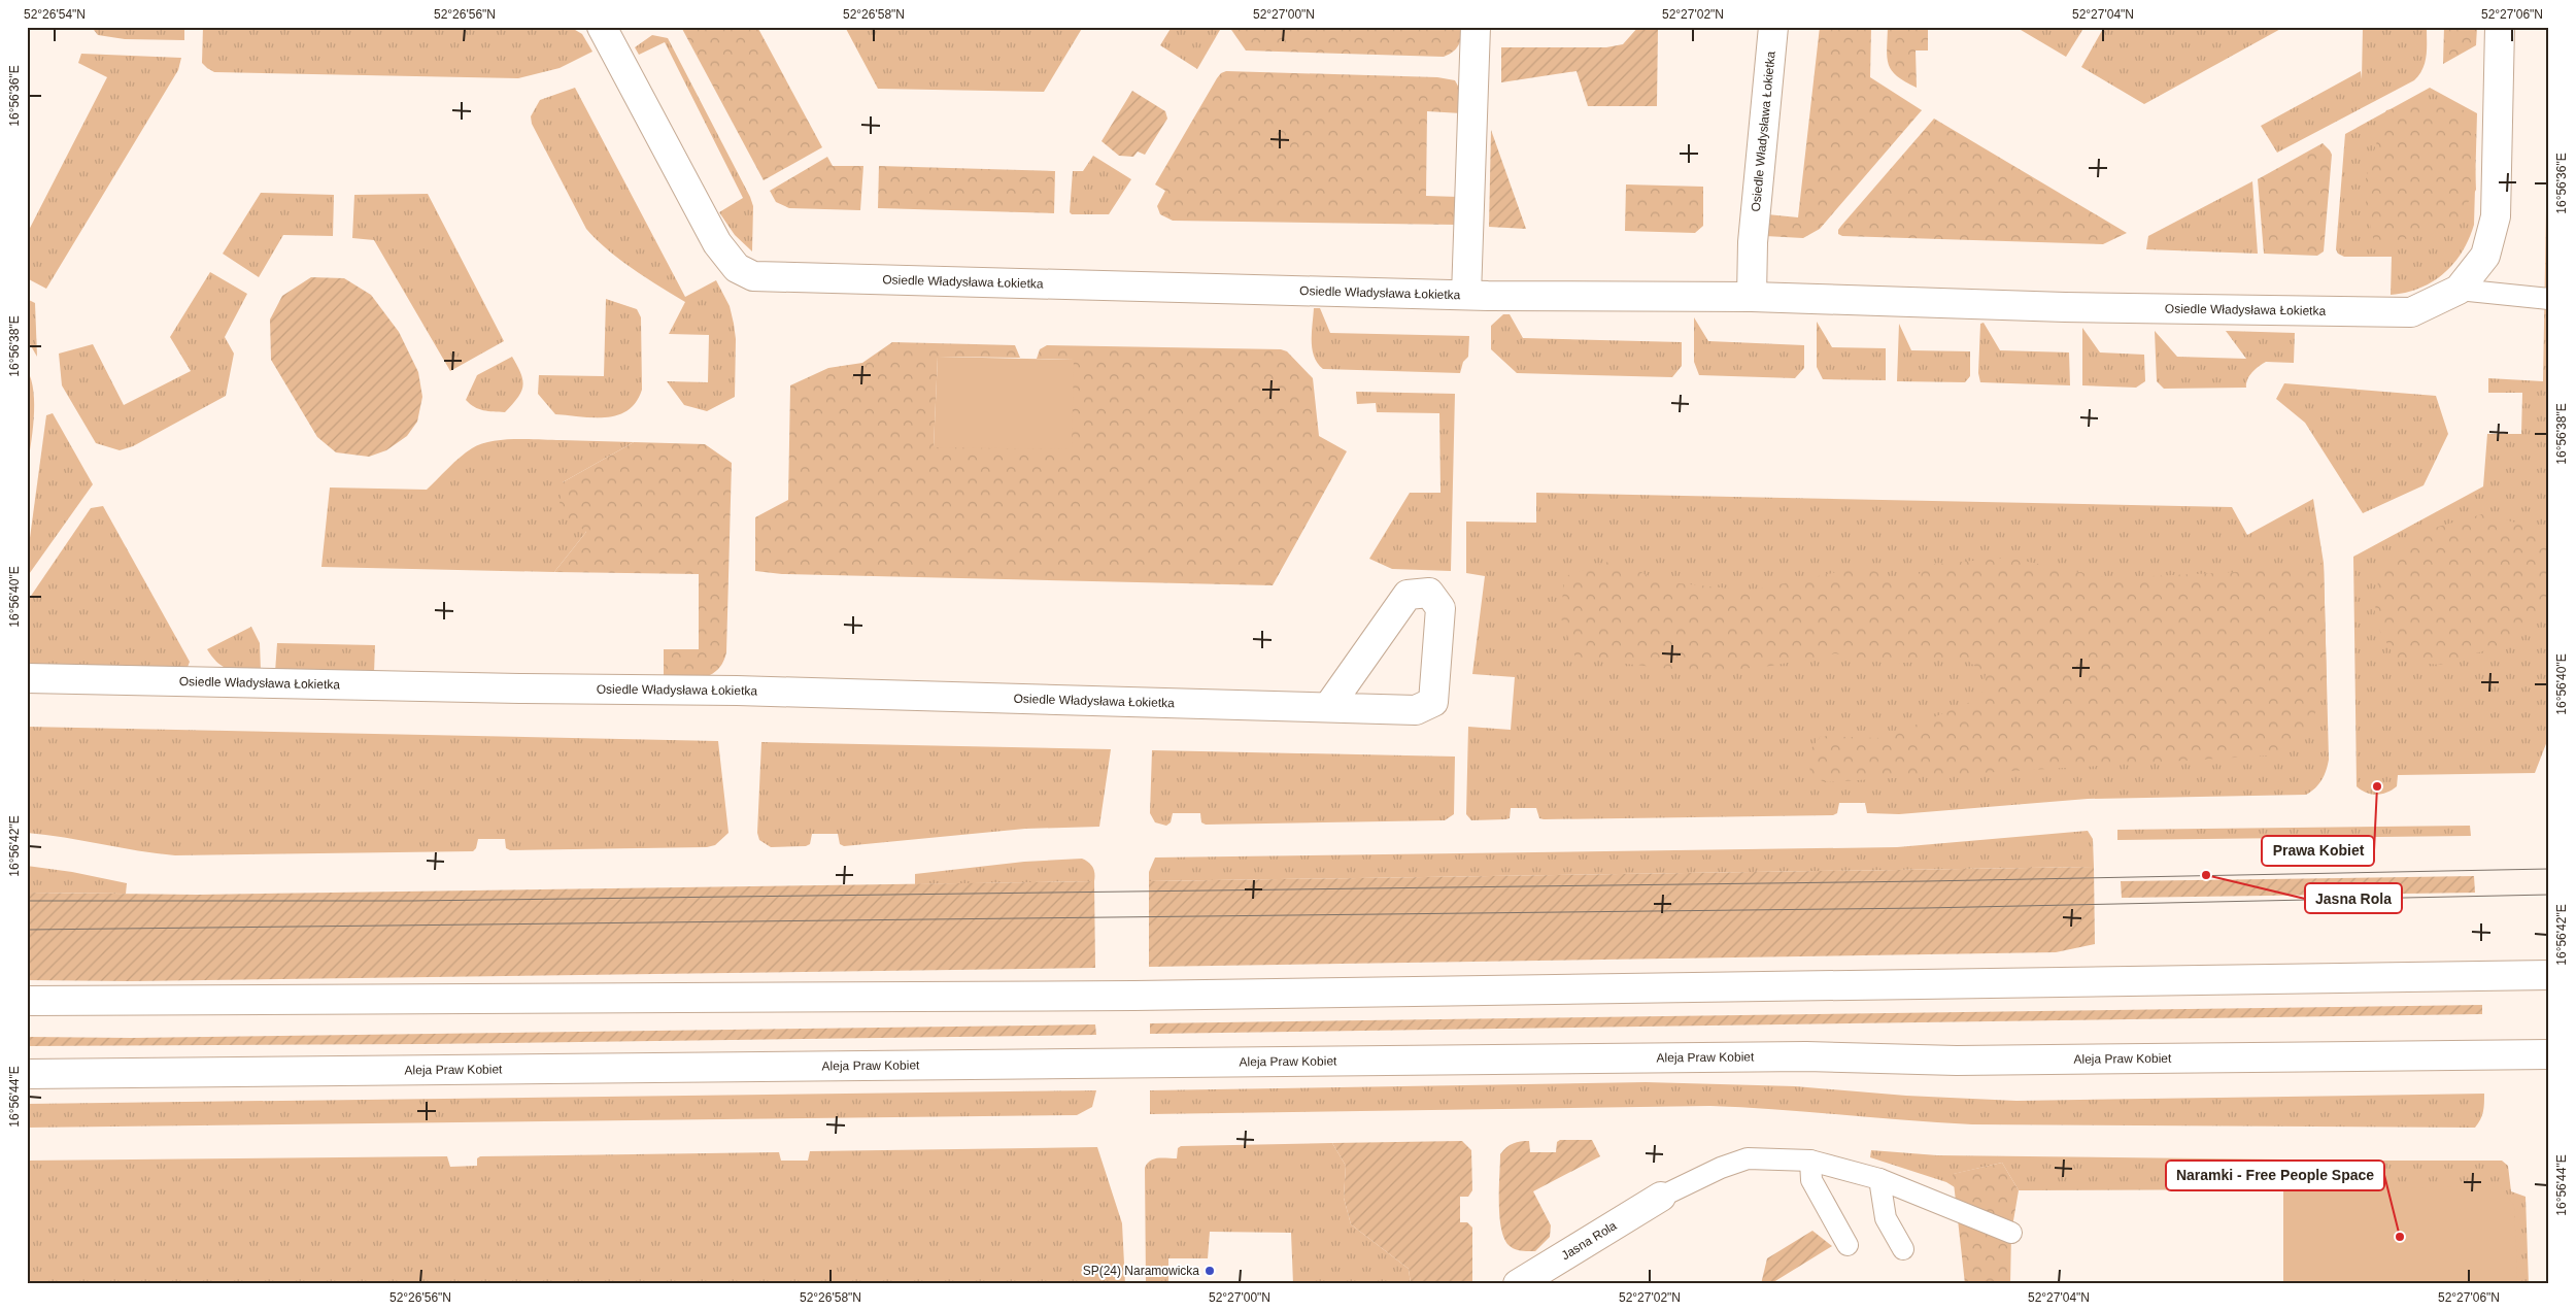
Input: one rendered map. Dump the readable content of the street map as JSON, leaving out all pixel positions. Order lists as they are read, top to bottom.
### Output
{
  "streets": {
    "street": ["Osiedle Władysława Łokietka", "Aleja Praw Kobiet", "Jasna Rola"]
  },
  "places": [
    "Prawa Kobiet",
    "Jasna Rola",
    "Naramki - Free People Space",
    "SP(24) Naramowicka"
  ],
  "coordinates": [
    "52°26'54\"N",
    "52°26'56\"N",
    "52°26'58\"N",
    "52°27'00\"N",
    "52°27'02\"N",
    "52°27'04\"N",
    "52°27'06\"N",
    "16°56'36\"E",
    "16°56'38\"E",
    "16°56'40\"E",
    "16°56'42\"E",
    "16°56'44\"E"
  ]
}
